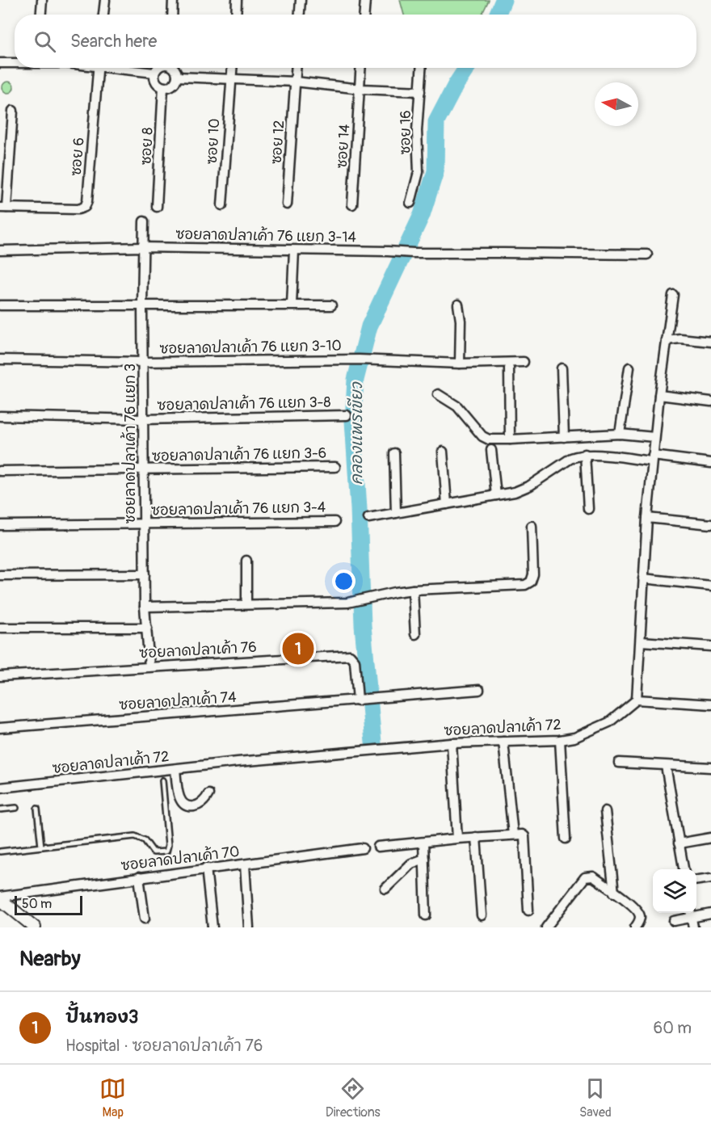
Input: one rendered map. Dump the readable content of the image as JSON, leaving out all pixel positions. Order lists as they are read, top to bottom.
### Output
{
  "streets": {
    "street": [
      "ซอย 16",
      "ซอย 10",
      "ซอย 12",
      "ซอย 8",
      "ซอย 14",
      "ซอย 6",
      "ซอยลาดปลาเค้า 76 แยก 3-14",
      "ซอยลาดปลาเค้า 76 แยก 3-10",
      "ซอยลาดปลาเค้า 76 แยก 3-8",
      "ซอยลาดปลาเค้า 76 แยก 3",
      "ซอยลาดปลาเค้า 76 แยก 3-6",
      "ซอยลาดปลาเค้า 76 แยก 3-4",
      "ซอยลาดปลาเค้า 76",
      "ซอยลาดปลาเค้า 74",
      "ซอยลาดปลาเค้า 72",
      "ซอยลาดปลาเค้า 70"
    ]
  },
  "crossings": [
    ["ซอยลาดปลาเค้า 76 แยก 3-14", "ซอยลาดปลาเค้า 76 แยก 3"],
    ["ซอยลาดปลาเค้า 76 แยก 3-10", "ซอยลาดปลาเค้า 76 แยก 3"],
    ["ซอยลาดปลาเค้า 76 แยก 3-8", "ซอยลาดปลาเค้า 76 แยก 3"],
    ["ซอยลาดปลาเค้า 76 แยก 3", "ซอยลาดปลาเค้า 76 แยก 3-6"],
    ["ซอยลาดปลาเค้า 76 แยก 3", "ซอยลาดปลาเค้า 76 แยก 3-4"],
    ["ซอยลาดปลาเค้า 76 แยก 3", "ซอยลาดปลาเค้า 76"],
    ["ซอยลาดปลาเค้า 76", "ซอยลาดปลาเค้า 74"]
  ],
  "water": ["คลองแพรเขียว"],
  "scale_bar": "50 m",
  "north": "left",
  "page": {
    "search": "Search here",
    "pins": "1",
    "scale": "50 m",
    "heading": "Nearby",
    "list": [
      {
        "mark": "1",
        "name": "ปั้นทอง3",
        "note": "Hospital · ซอยลาดปลาเค้า 76",
        "value": "60 m"
      }
    ],
    "nav": ["Map", "Directions", "Saved"]
  }
}
